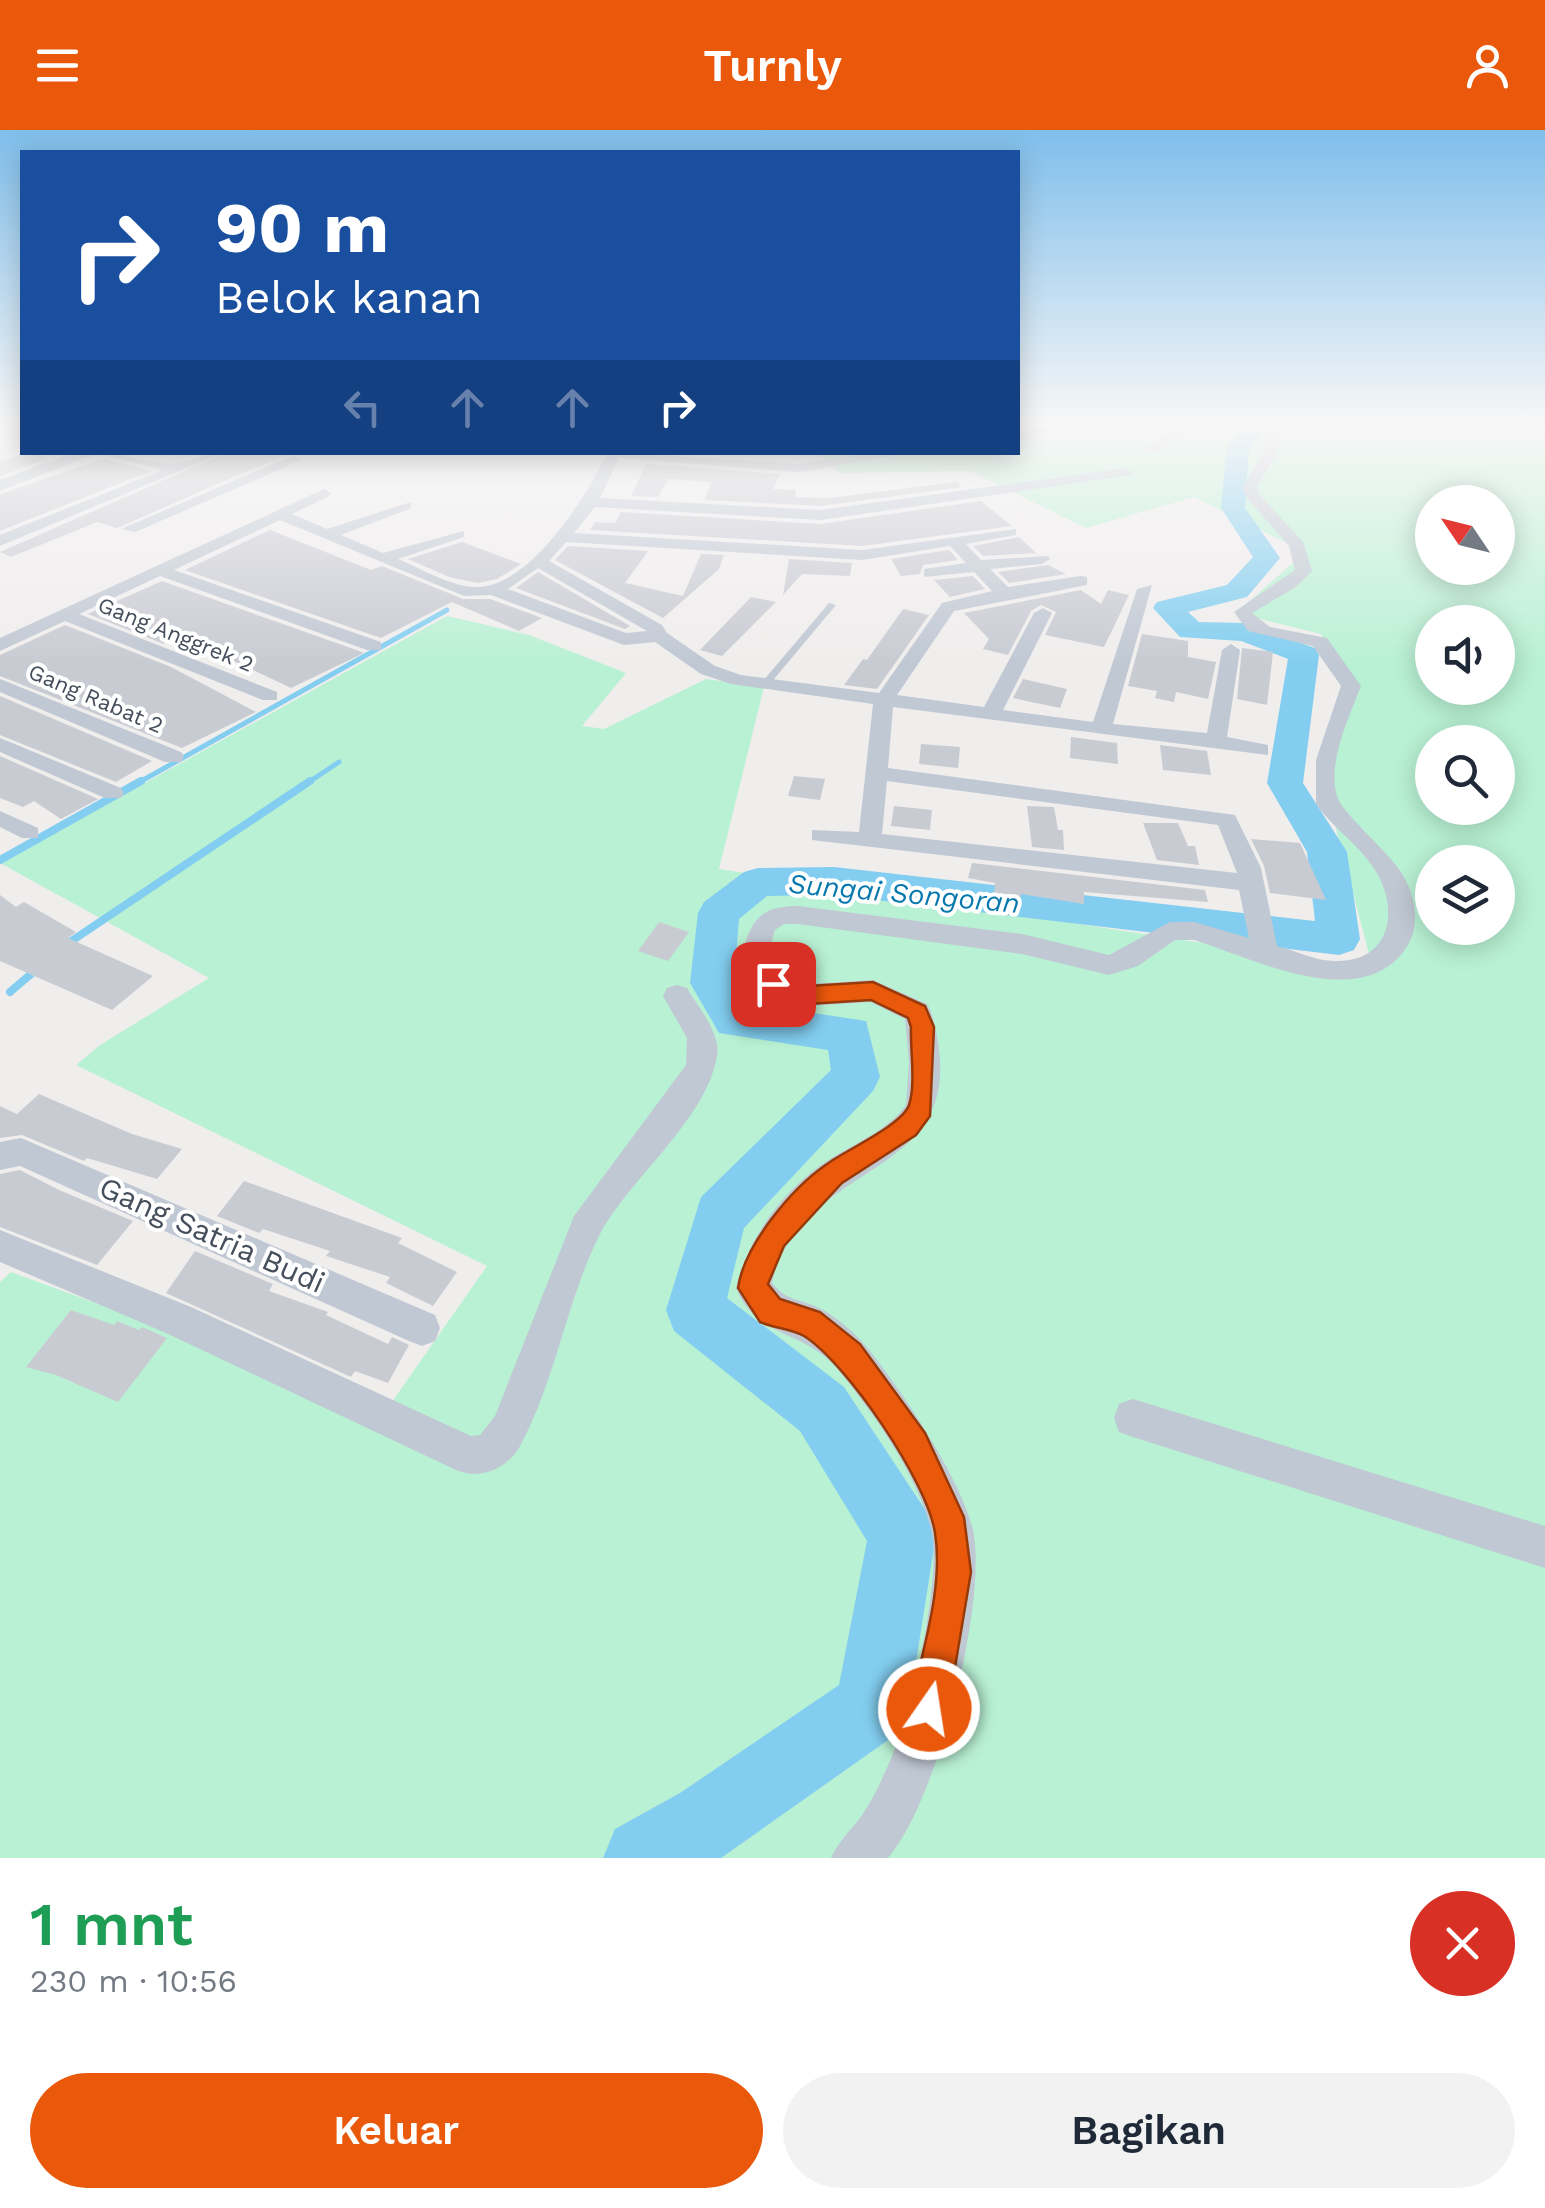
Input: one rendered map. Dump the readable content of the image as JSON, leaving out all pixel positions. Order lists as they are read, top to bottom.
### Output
{
  "streets": {
    "street": ["Gang Anggrek 2", "Gang Rabat 2", "Gang Satria Budi"]
  },
  "water": ["Sungai Songoran"],
  "north": "top left",
  "page": {
    "header": "Turnly",
    "turn": ["90 m", "Belok kanan"],
    "heading": ["1 mnt", "230 m · 10:56"],
    "buttons": ["Keluar", "Bagikan"]
  }
}
